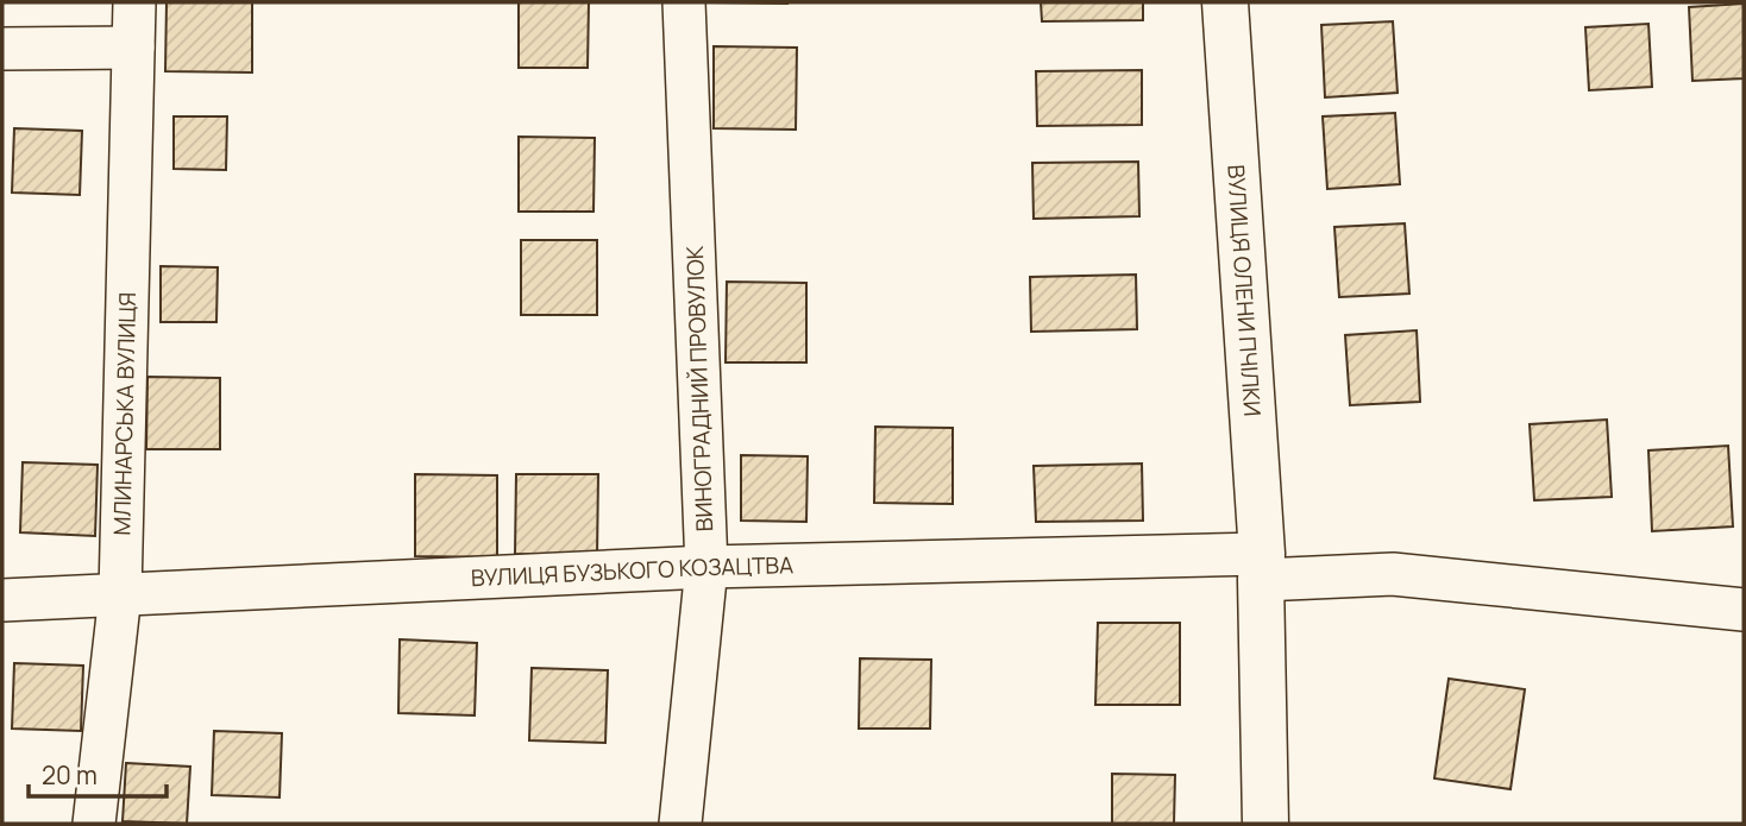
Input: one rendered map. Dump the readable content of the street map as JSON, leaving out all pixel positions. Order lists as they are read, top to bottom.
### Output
{
  "streets": {
    "street": [
      "ВУЛИЦЯ ОЛЕНИ ПЧІЛКИ",
      "ВИНОГРАДНИЙ ПРОВУЛОК",
      "МЛИНАРСЬКА ВУЛИЦЯ",
      "ВУЛИЦЯ БУЗЬКОГО КОЗАЦТВА"
    ]
  },
  "crossings": [
    ["ВУЛИЦЯ ОЛЕНИ ПЧІЛКИ", "ВУЛИЦЯ БУЗЬКОГО КОЗАЦТВА"],
    ["ВИНОГРАДНИЙ ПРОВУЛОК", "ВУЛИЦЯ БУЗЬКОГО КОЗАЦТВА"],
    ["МЛИНАРСЬКА ВУЛИЦЯ", "ВУЛИЦЯ БУЗЬКОГО КОЗАЦТВА"]
  ],
  "scale_bar": "20 m"
}
